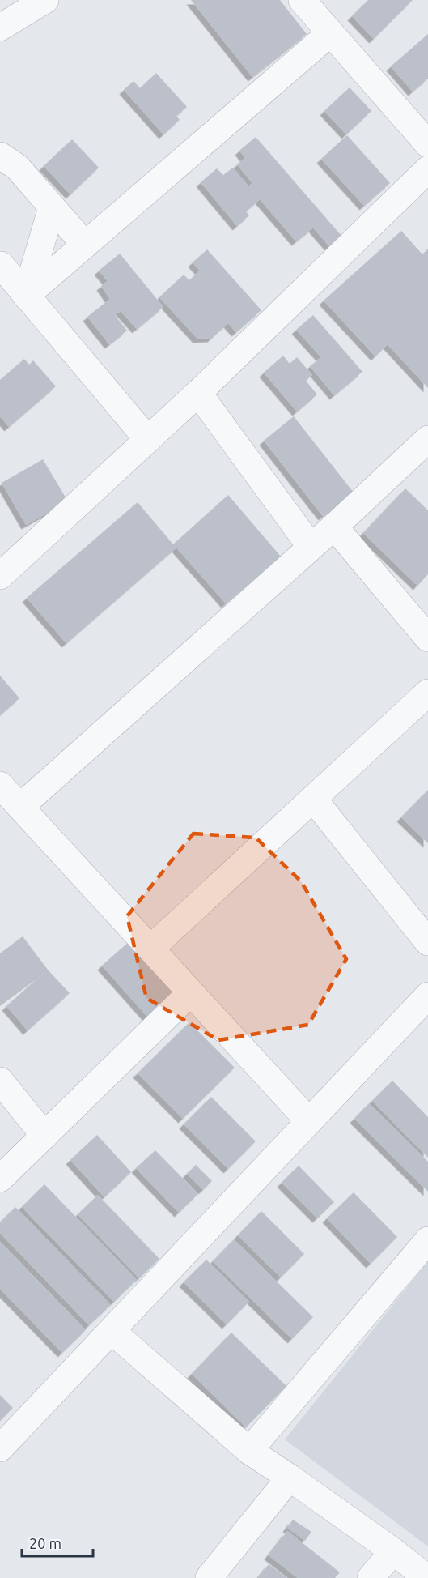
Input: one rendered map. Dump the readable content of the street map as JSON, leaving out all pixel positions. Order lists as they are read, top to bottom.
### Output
{
  "scale_bar": "20 m"
}
